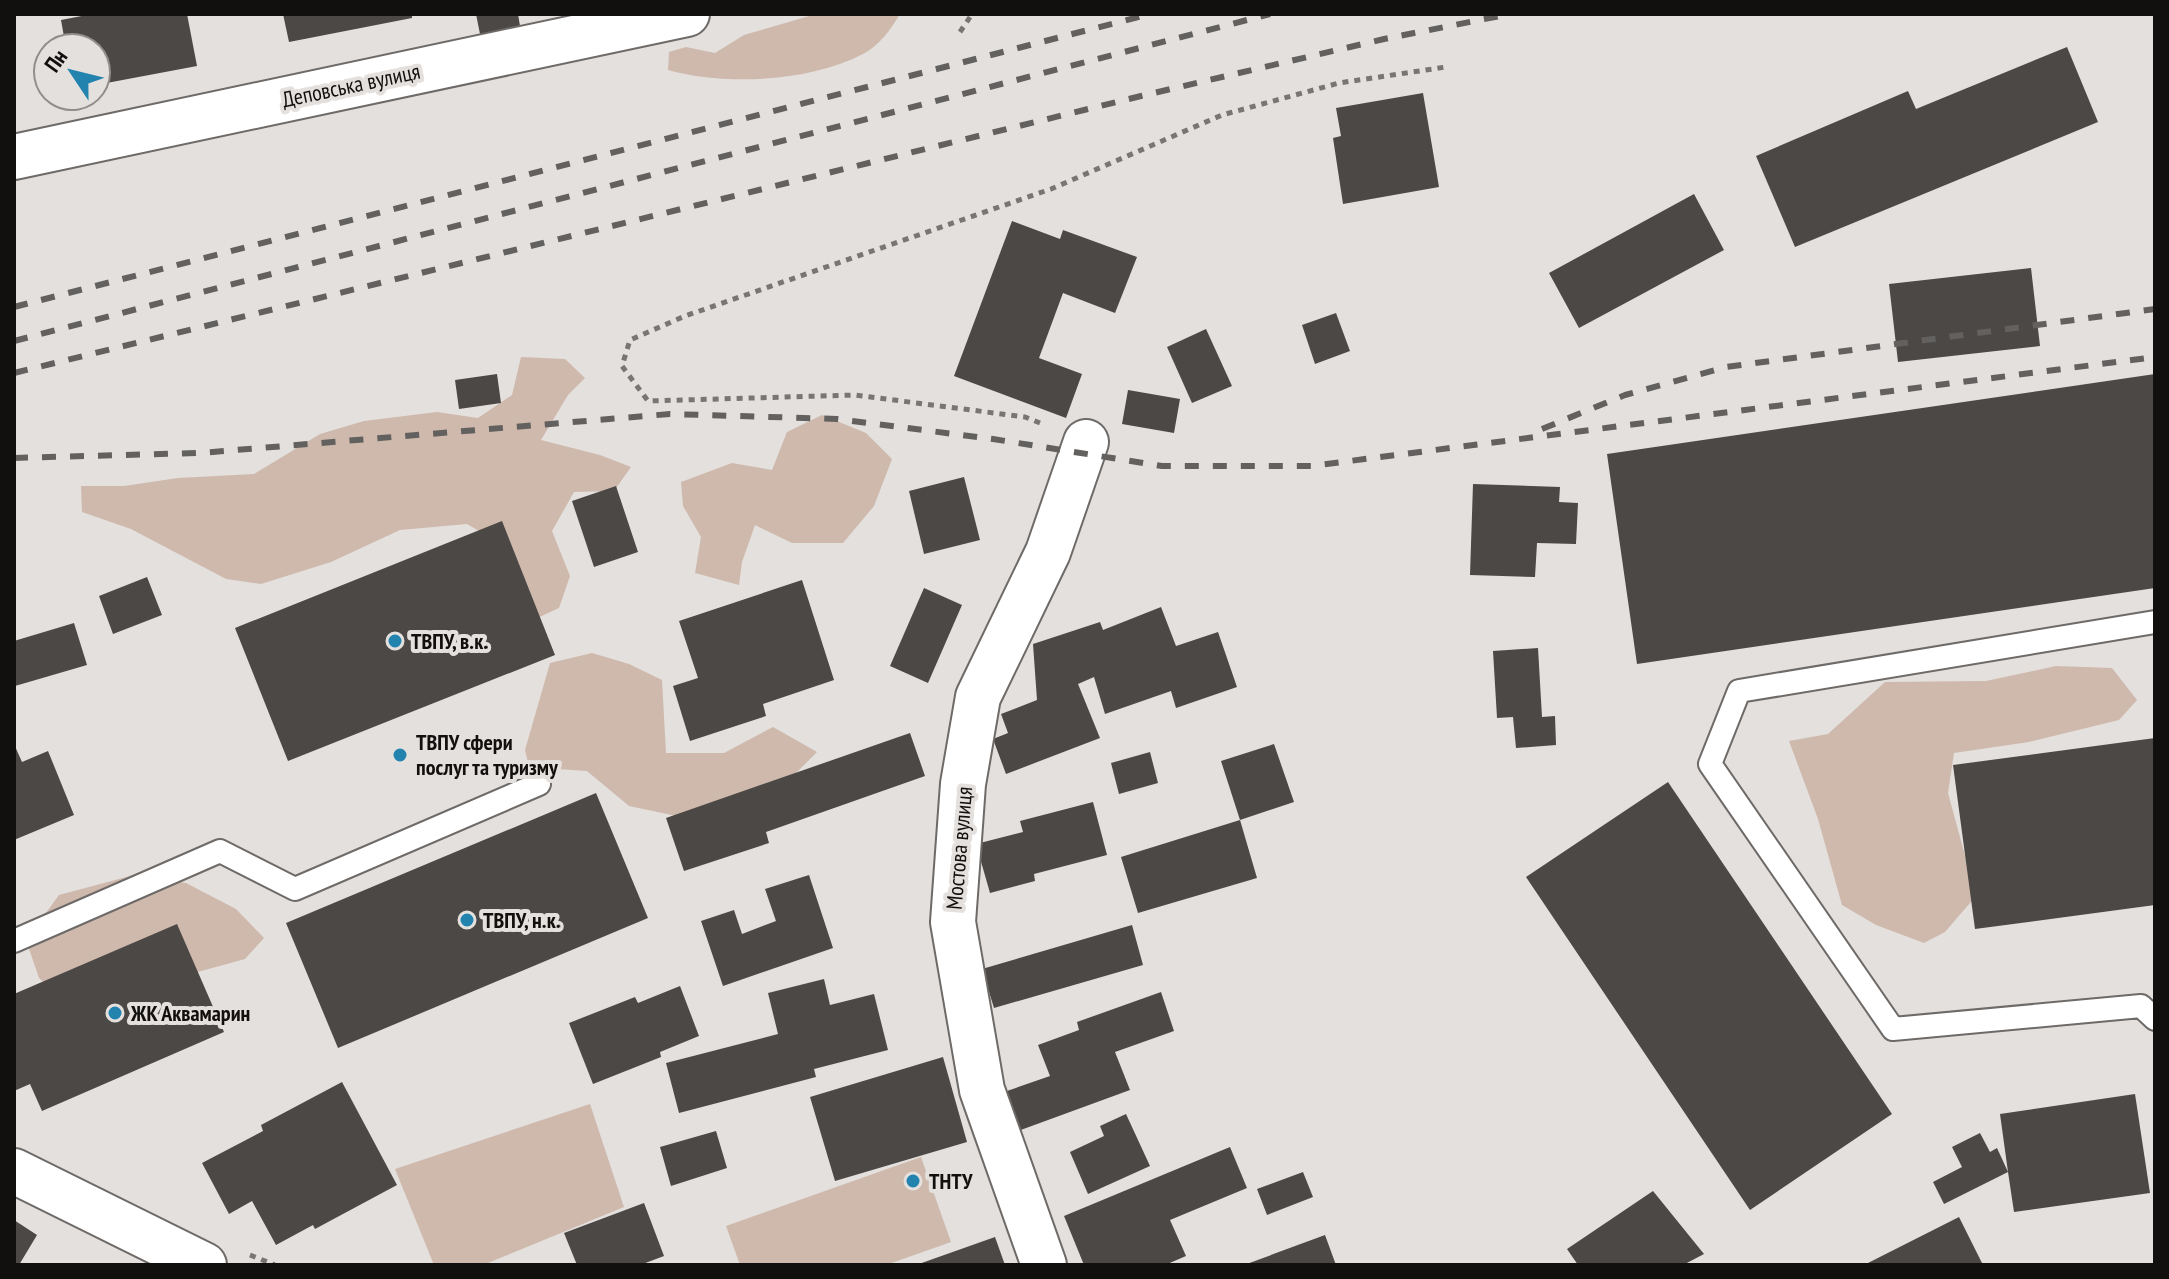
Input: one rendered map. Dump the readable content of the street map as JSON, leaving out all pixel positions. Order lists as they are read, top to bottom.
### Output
{
  "streets": {
    "street": ["Деповська вулиця", "Мостова вулиця"]
  },
  "places": [
    "ТВПУ, в.к.",
    "ТВПУ сфери послуг та туризму",
    "ТВПУ, н.к.",
    "ЖК Аквамарин",
    "ТНТУ"
  ],
  "north": "top left"
}
